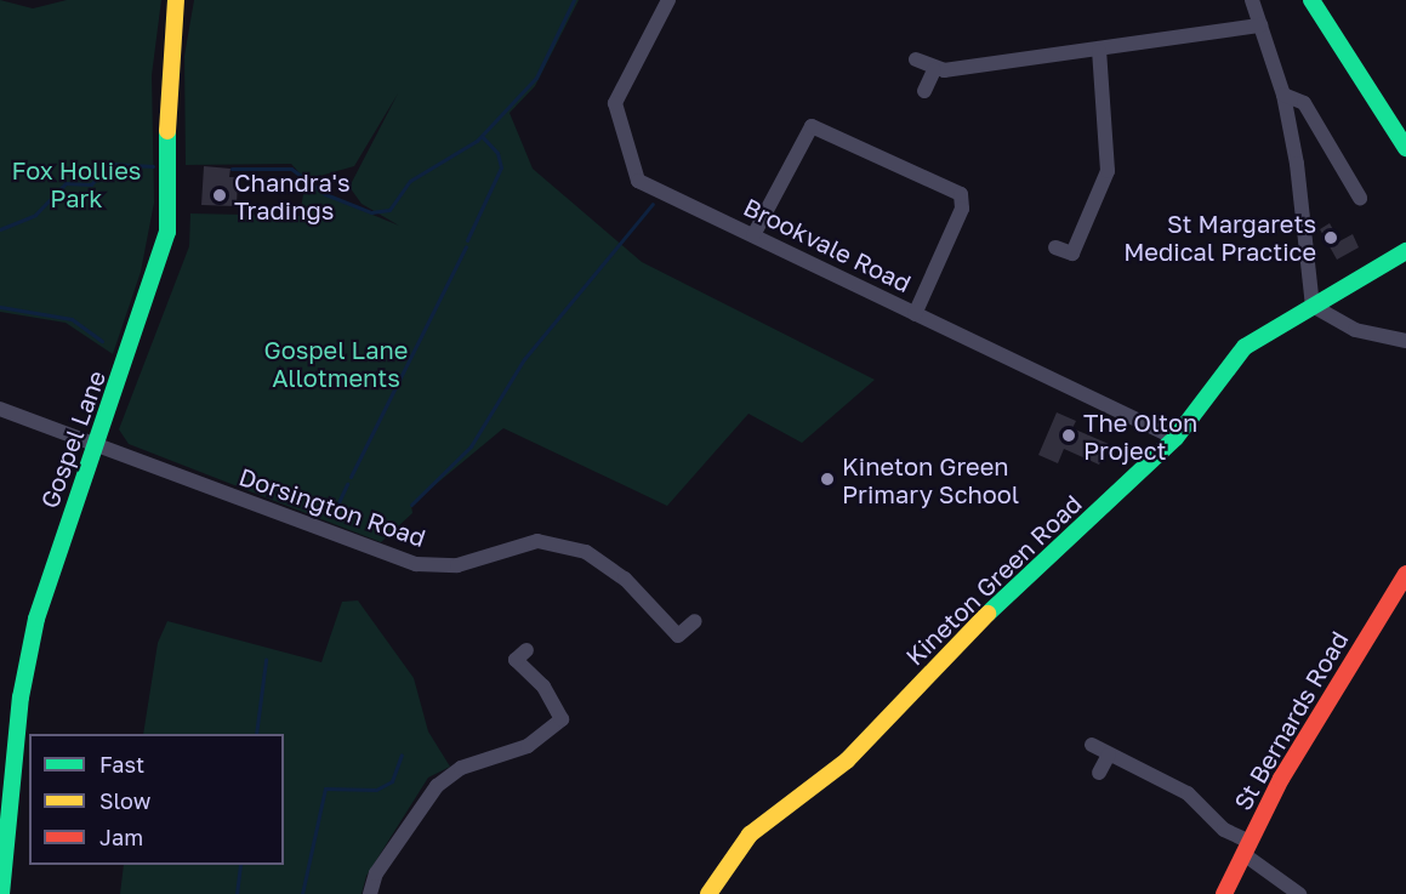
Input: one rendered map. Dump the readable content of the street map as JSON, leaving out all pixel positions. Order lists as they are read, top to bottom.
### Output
{
  "streets": {
    "main road": ["Gospel Lane", "Kineton Green Road", "St Bernards Road"],
    "street": ["Brookvale Road", "Dorsington Road"]
  },
  "crossings": [
    ["Brookvale Road", "Kineton Green Road"],
    ["Gospel Lane", "Dorsington Road"]
  ],
  "parks": ["Fox Hollies Park", "Gospel Lane Allotments"],
  "places": [
    "Chandra's Tradings",
    "St Margarets Medical Practice",
    "The Olton Project",
    "Kineton Green Primary School"
  ],
  "legend": ["Fast", "Slow", "Jam"]
}
